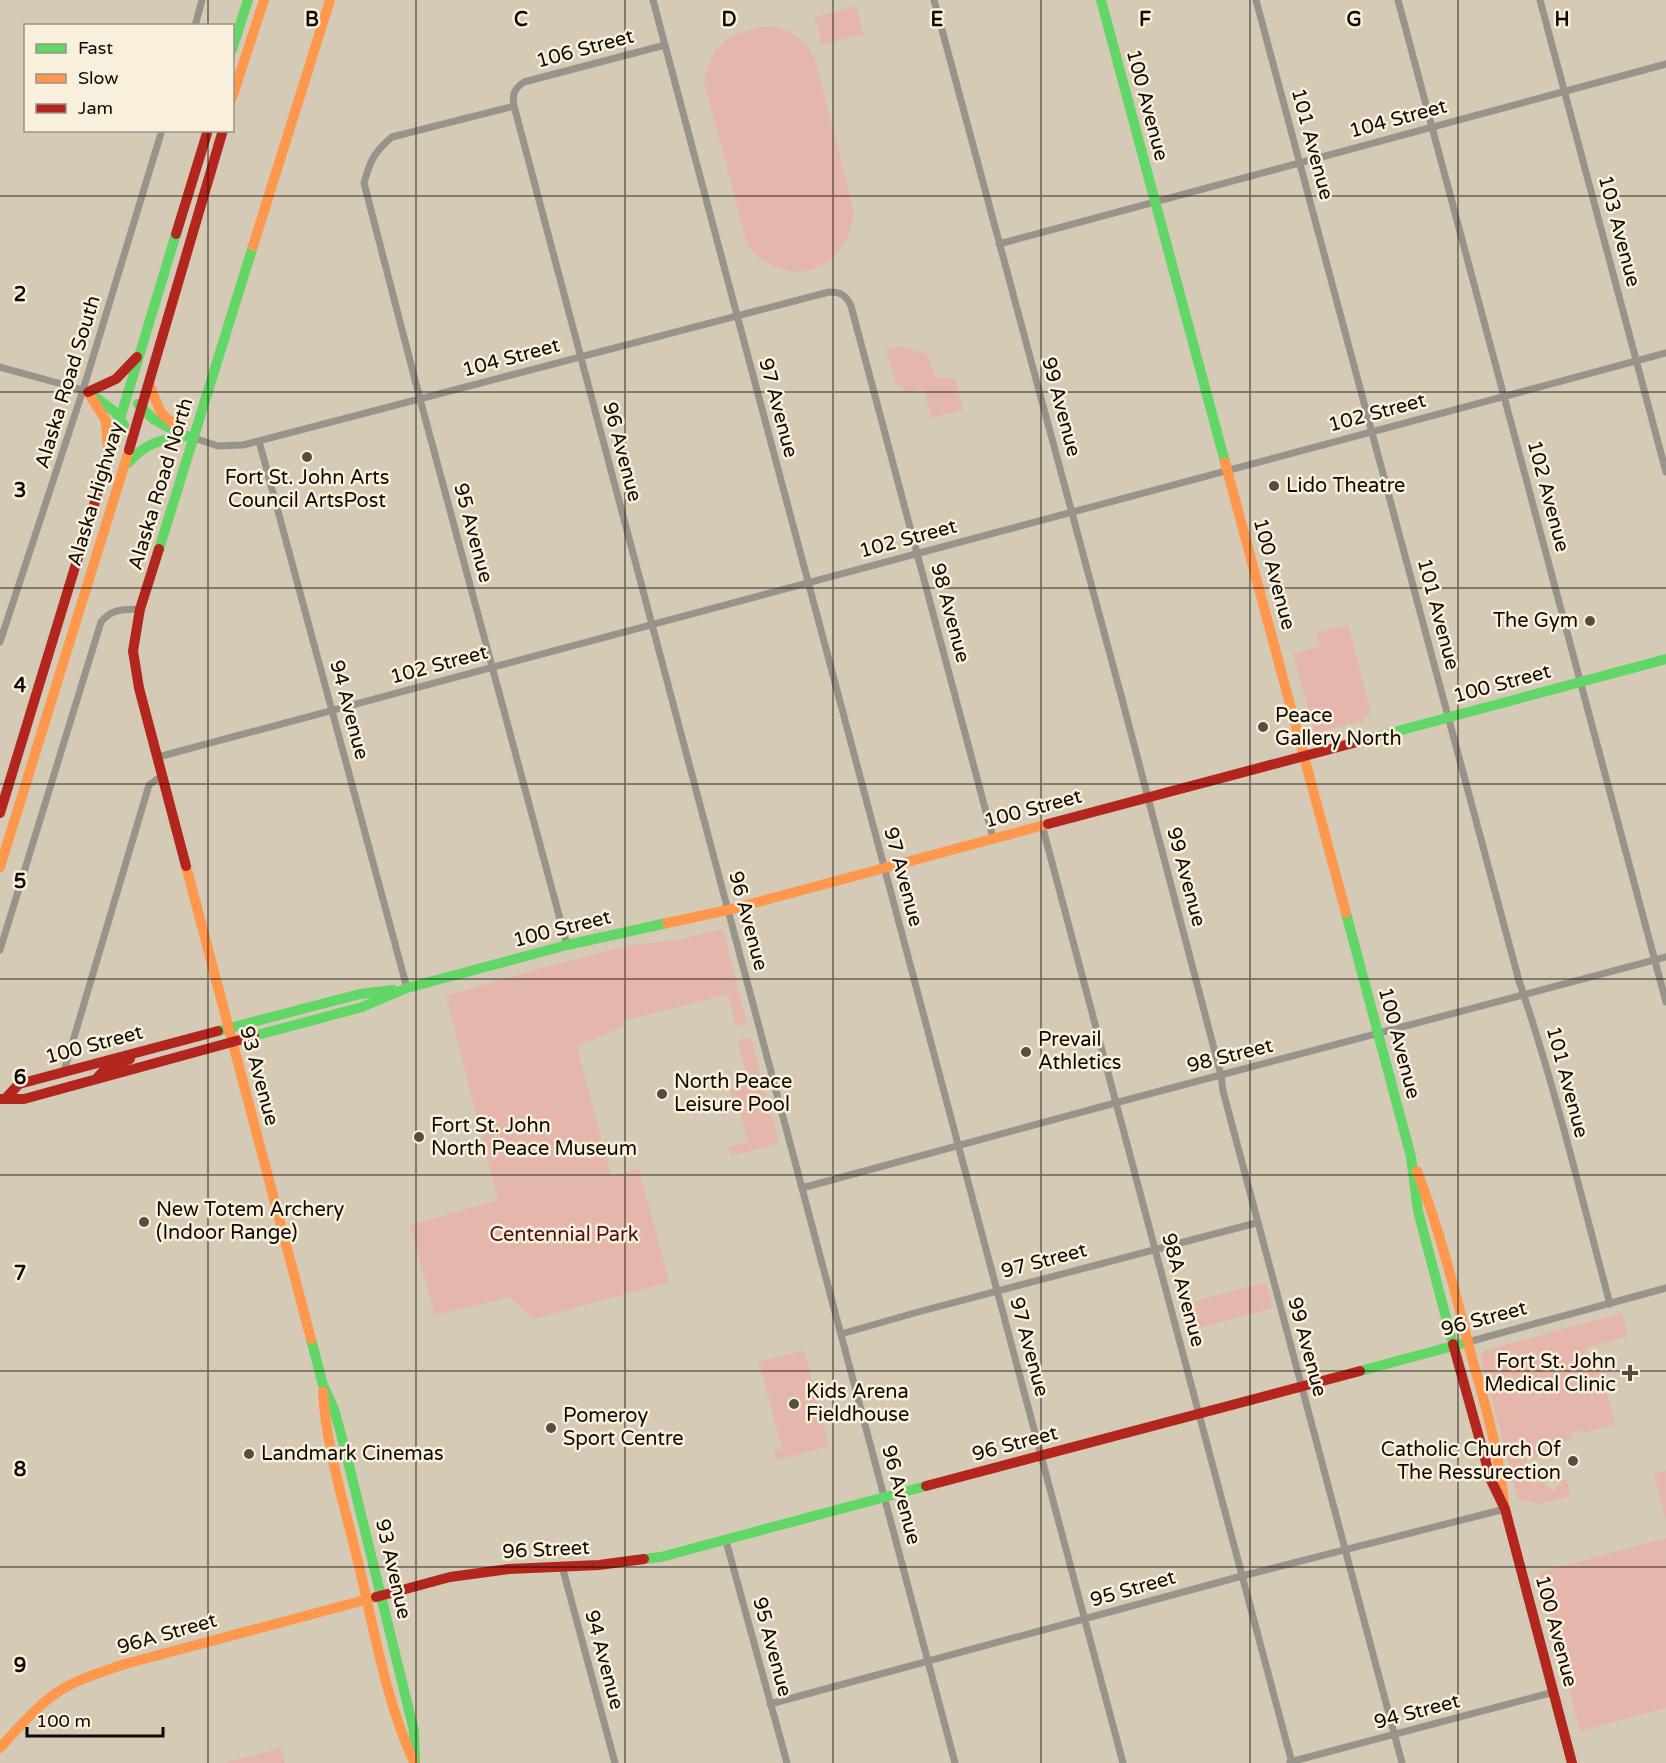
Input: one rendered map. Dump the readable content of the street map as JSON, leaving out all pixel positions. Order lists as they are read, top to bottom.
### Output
{
  "streets": {
    "main road": [
      "100 Avenue",
      "Alaska Road North",
      "Alaska Highway",
      "100 Street",
      "93 Avenue",
      "96 Street",
      "96A Street"
    ],
    "street": [
      "106 Street",
      "104 Street",
      "101 Avenue",
      "103 Avenue",
      "Alaska Road South",
      "99 Avenue",
      "97 Avenue",
      "102 Street",
      "96 Avenue",
      "102 Avenue",
      "95 Avenue",
      "98 Avenue",
      "94 Avenue",
      "98 Street",
      "97 Street",
      "98A Avenue",
      "95 Street",
      "94 Street"
    ]
  },
  "crossings": [
    ["106 Street", "97 Avenue"],
    ["106 Street", "96 Avenue"],
    ["100 Avenue", "104 Street"],
    ["100 Avenue", "102 Street"],
    ["100 Avenue", "100 Street"],
    ["100 Avenue", "98 Street"],
    ["100 Avenue", "96 Street"],
    ["100 Avenue", "95 Street"],
    ["100 Avenue", "94 Street"],
    ["104 Street", "101 Avenue"],
    ["104 Street", "103 Avenue"],
    ["104 Street", "99 Avenue"],
    ["104 Street", "97 Avenue"],
    ["104 Street", "96 Avenue"],
    ["104 Street", "Alaska Road North"],
    ["104 Street", "102 Avenue"],
    ["104 Street", "95 Avenue"],
    ["104 Street", "98 Avenue"],
    ["104 Street", "94 Avenue"],
    ["101 Avenue", "102 Street"],
    ["101 Avenue", "100 Street"],
    ["101 Avenue", "98 Street"],
    ["101 Avenue", "96 Street"],
    ["103 Avenue", "102 Street"],
    ["99 Avenue", "102 Street"],
    ["99 Avenue", "100 Street"],
    ["99 Avenue", "98 Street"],
    ["99 Avenue", "97 Street"],
    ["99 Avenue", "96 Street"],
    ["99 Avenue", "95 Street"],
    ["99 Avenue", "94 Street"],
    ["97 Avenue", "102 Street"],
    ["97 Avenue", "100 Street"],
    ["97 Avenue", "98 Street"],
    ["97 Avenue", "97 Street"],
    ["97 Avenue", "96 Street"],
    ["97 Avenue", "95 Street"],
    ["102 Street", "96 Avenue"],
    ["102 Street", "102 Avenue"],
    ["102 Street", "95 Avenue"],
    ["102 Street", "98 Avenue"],
    ["102 Street", "94 Avenue"],
    ["102 Street", "93 Avenue"],
    ["96 Avenue", "95 Avenue"],
    ["96 Avenue", "100 Street"],
    ["96 Avenue", "98 Street"],
    ["96 Avenue", "97 Street"],
    ["96 Avenue", "96 Street"],
    ["96 Avenue", "95 Street"],
    ["Alaska Road North", "93 Avenue"],
    ["102 Avenue", "100 Street"],
    ["102 Avenue", "98 Street"],
    ["95 Avenue", "100 Street"],
    ["95 Avenue", "96 Street"],
    ["95 Avenue", "95 Street"],
    ["98 Avenue", "100 Street"],
    ["100 Street", "94 Avenue"],
    ["100 Street", "93 Avenue"],
    ["100 Street", "98A Avenue"],
    ["94 Avenue", "96 Street"],
    ["98 Street", "98A Avenue"],
    ["93 Avenue", "96 Street"],
    ["93 Avenue", "96A Street"],
    ["97 Street", "98A Avenue"],
    ["98A Avenue", "96 Street"],
    ["98A Avenue", "95 Street"],
    ["98A Avenue", "94 Street"],
    ["96 Street", "96A Street"]
  ],
  "parks": ["Centennial Park"],
  "places": {
    "other": [
      "Fort St. John Arts Council ArtsPost",
      "Lido Theatre",
      "The Gym",
      "Peace Gallery North",
      "Prevail Athletics",
      "North Peace Leisure Pool",
      "Fort St. John North Peace Museum",
      "New Totem Archery (Indoor Range)",
      "Kids Arena Fieldhouse",
      "Pomeroy Sport Centre",
      "Landmark Cinemas",
      "Catholic Church Of The Ressurection"
    ],
    "health": ["Fort St. John Medical Clinic"]
  },
  "legend": ["Fast", "Slow", "Jam"],
  "scale_bar": "100 m",
  "grid": {
    "columns": [
      "B",
      "C",
      "D",
      "E",
      "F",
      "G",
      "H"
    ],
    "rows": [
      "2",
      "3",
      "4",
      "5",
      "6",
      "7",
      "8",
      "9"
    ]
  }
}
